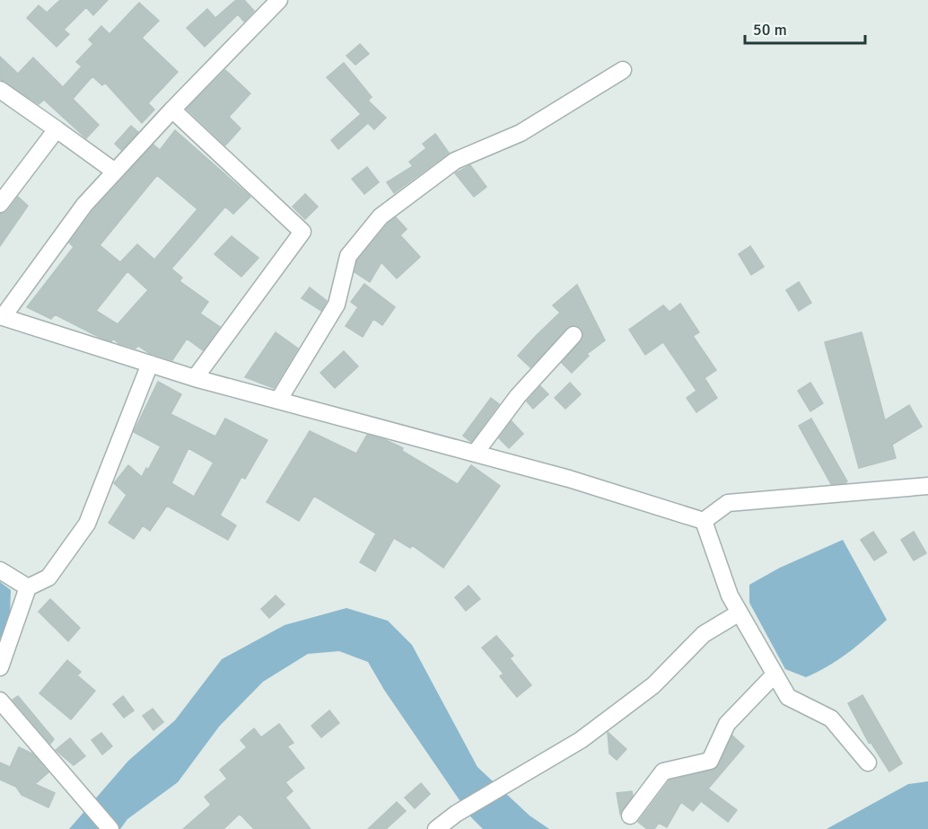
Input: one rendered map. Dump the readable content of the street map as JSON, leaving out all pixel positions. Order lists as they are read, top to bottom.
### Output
{
  "scale_bar": "50 m"
}
